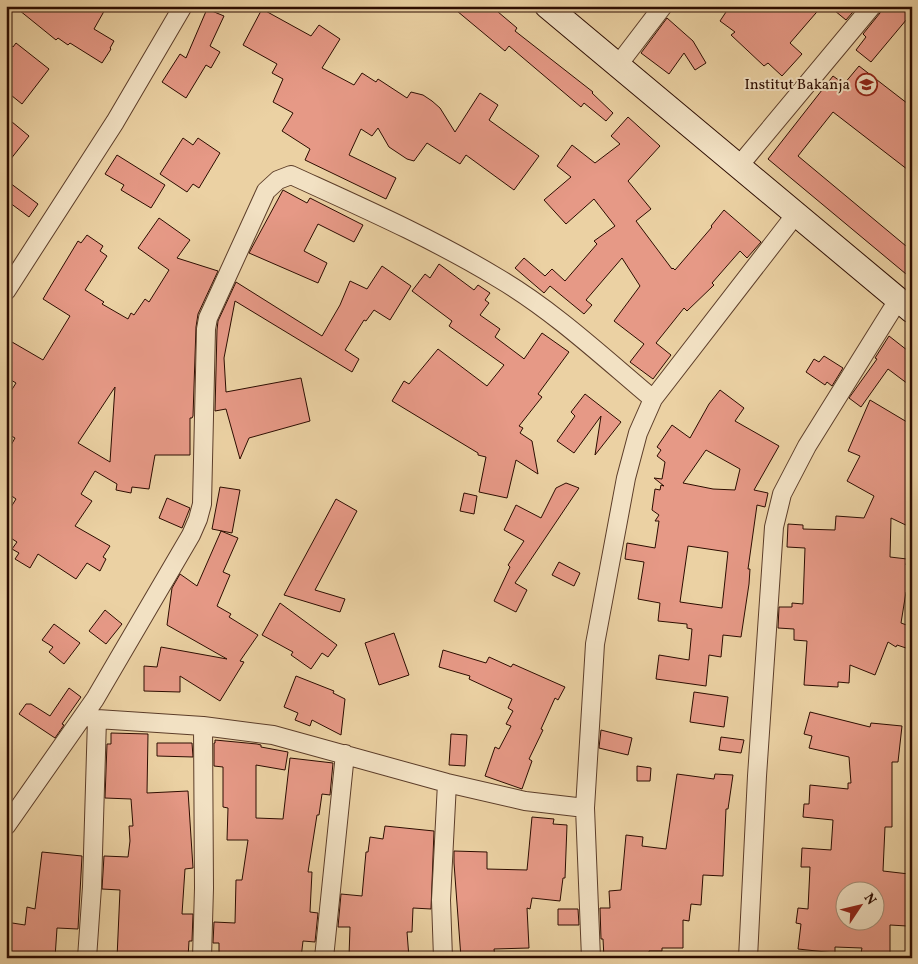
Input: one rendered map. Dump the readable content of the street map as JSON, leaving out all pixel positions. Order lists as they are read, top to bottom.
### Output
{
  "places": {
    "school or university": ["Institut Bakanja"]
  },
  "north": "top right"
}
